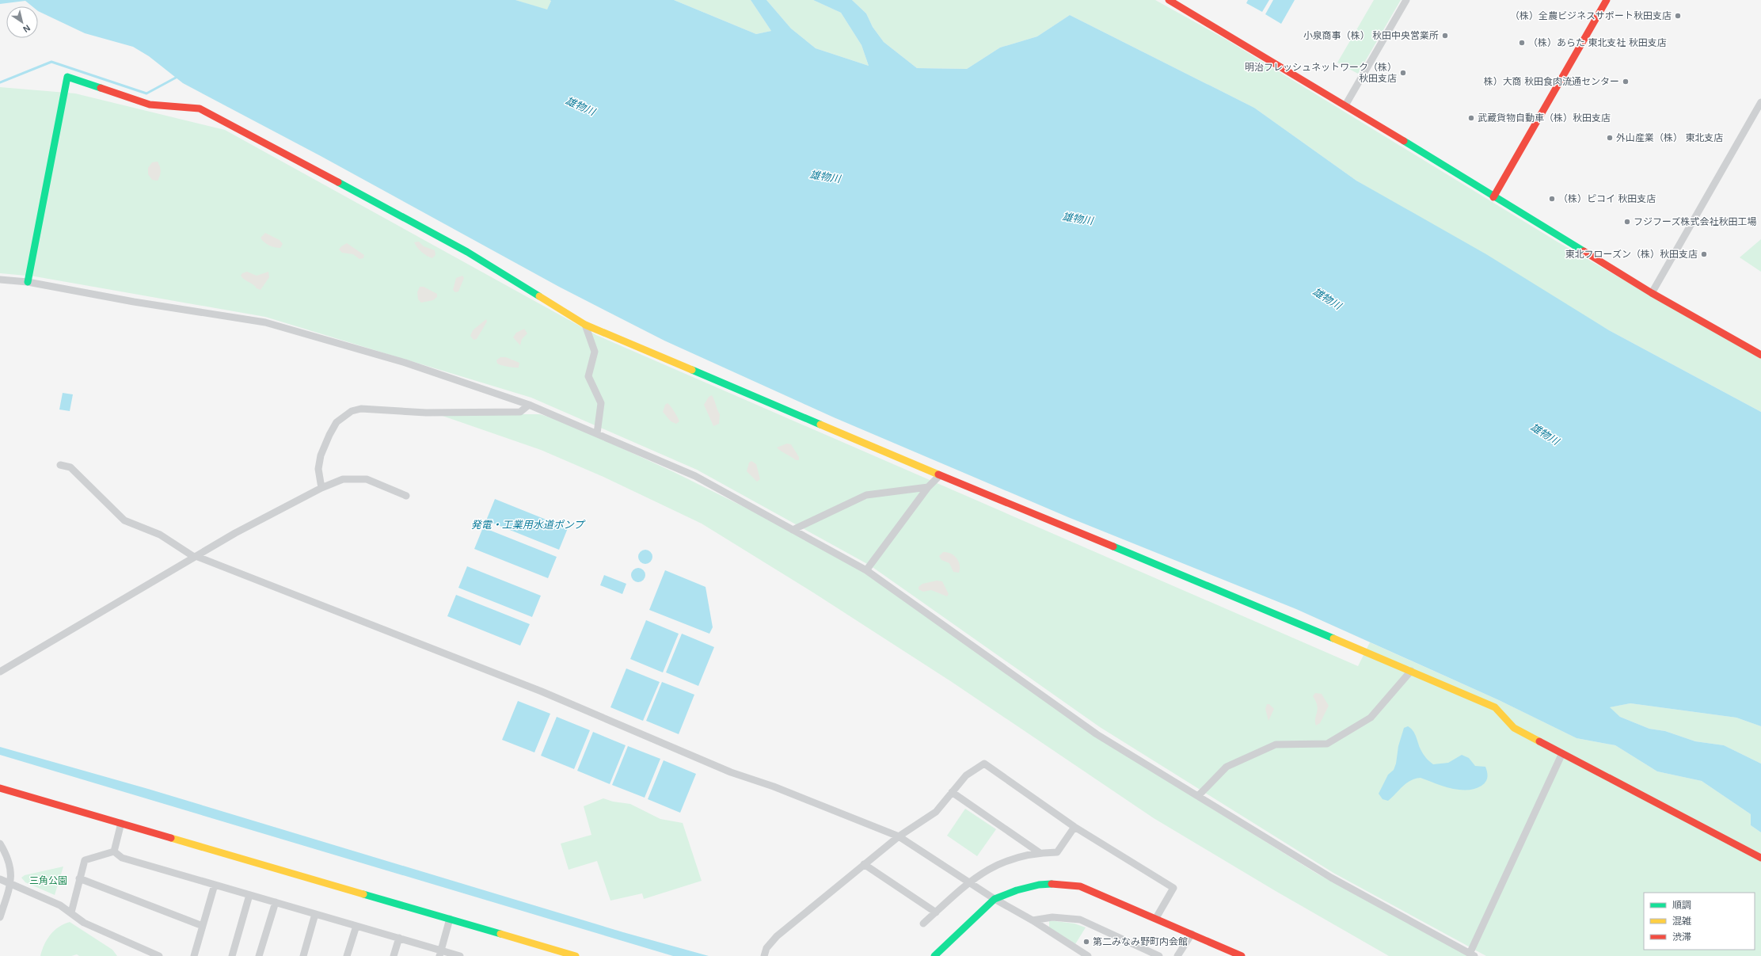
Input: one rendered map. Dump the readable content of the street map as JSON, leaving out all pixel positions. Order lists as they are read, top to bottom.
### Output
{
  "water": ["雄物川", "発電・工業用水道ポンプ"],
  "parks": ["三角公園"],
  "places": [
    "（株）全農ビジネスサポート秋田支店",
    "小泉商事（株） 秋田中央営業所",
    "（株）あらた 東北支社 秋田支店",
    "明治フレッシュネットワーク（株） 秋田支店",
    "株）大商 秋田食肉流通センター",
    "武蔵貨物自動車（株）秋田支店",
    "外山産業（株） 東北支店",
    "（株）ピコイ 秋田支店",
    "フジフーズ株式会社秋田工場",
    "東北フローズン（株）秋田支店",
    "第二みなみ野町内会館"
  ],
  "legend": ["順調", "混雑", "渋滞"],
  "north": "bottom right"
}
